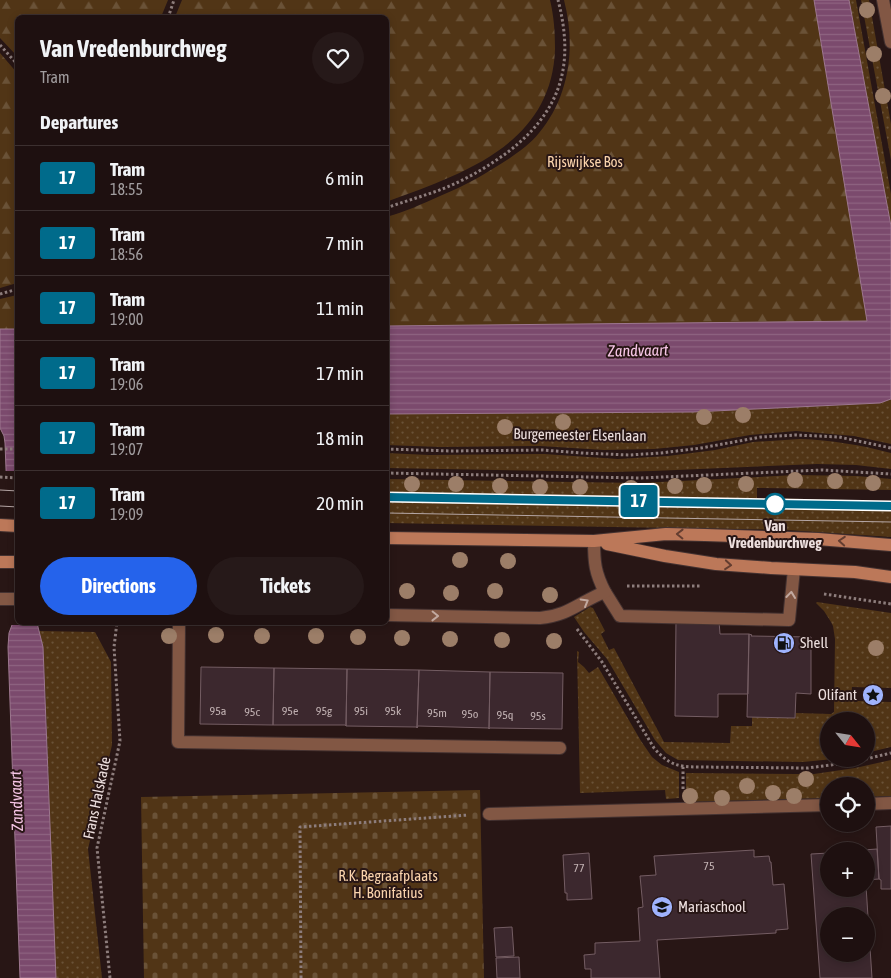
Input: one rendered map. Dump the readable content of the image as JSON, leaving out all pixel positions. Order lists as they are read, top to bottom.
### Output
{
  "streets": {
    "path": ["Burgemeester Elsenlaan", "Frans Halskade"]
  },
  "water": ["Zandvaart"],
  "parks": ["Rijswijkse Bos", "R.K. Begraafplaats H. Bonifatius"],
  "places": {
    "other": ["Van Vredenburchweg"],
    "fuel station": ["Shell"],
    "place": ["Olifant"],
    "school or university": ["Mariaschool"]
  },
  "lines": ["tram line 17"],
  "house_numbers": [
    "95a",
    "95e",
    "95g",
    "95i",
    "95k",
    "95c",
    "95m",
    "95o",
    "95q",
    "95s",
    "75",
    "77"
  ],
  "north": "bottom right",
  "page": {
    "on_map": "17",
    "heading": [
      ["Van Vredenburchweg", "Tram"],
      "Departures"
    ],
    "list": [
      {
        "mark": "17",
        "name": "Tram",
        "note": "18:55",
        "value": "6 min"
      },
      {
        "mark": "17",
        "name": "Tram",
        "note": "18:56",
        "value": "7 min"
      },
      {
        "mark": "17",
        "name": "Tram",
        "note": "19:00",
        "value": "11 min"
      },
      {
        "mark": "17",
        "name": "Tram",
        "note": "19:06",
        "value": "17 min"
      },
      {
        "mark": "17",
        "name": "Tram",
        "note": "19:07",
        "value": "18 min"
      },
      {
        "mark": "17",
        "name": "Tram",
        "note": "19:09",
        "value": "20 min"
      }
    ],
    "buttons": ["Directions", "Tickets"],
    "map_buttons": ["+", "−"]
  }
}
